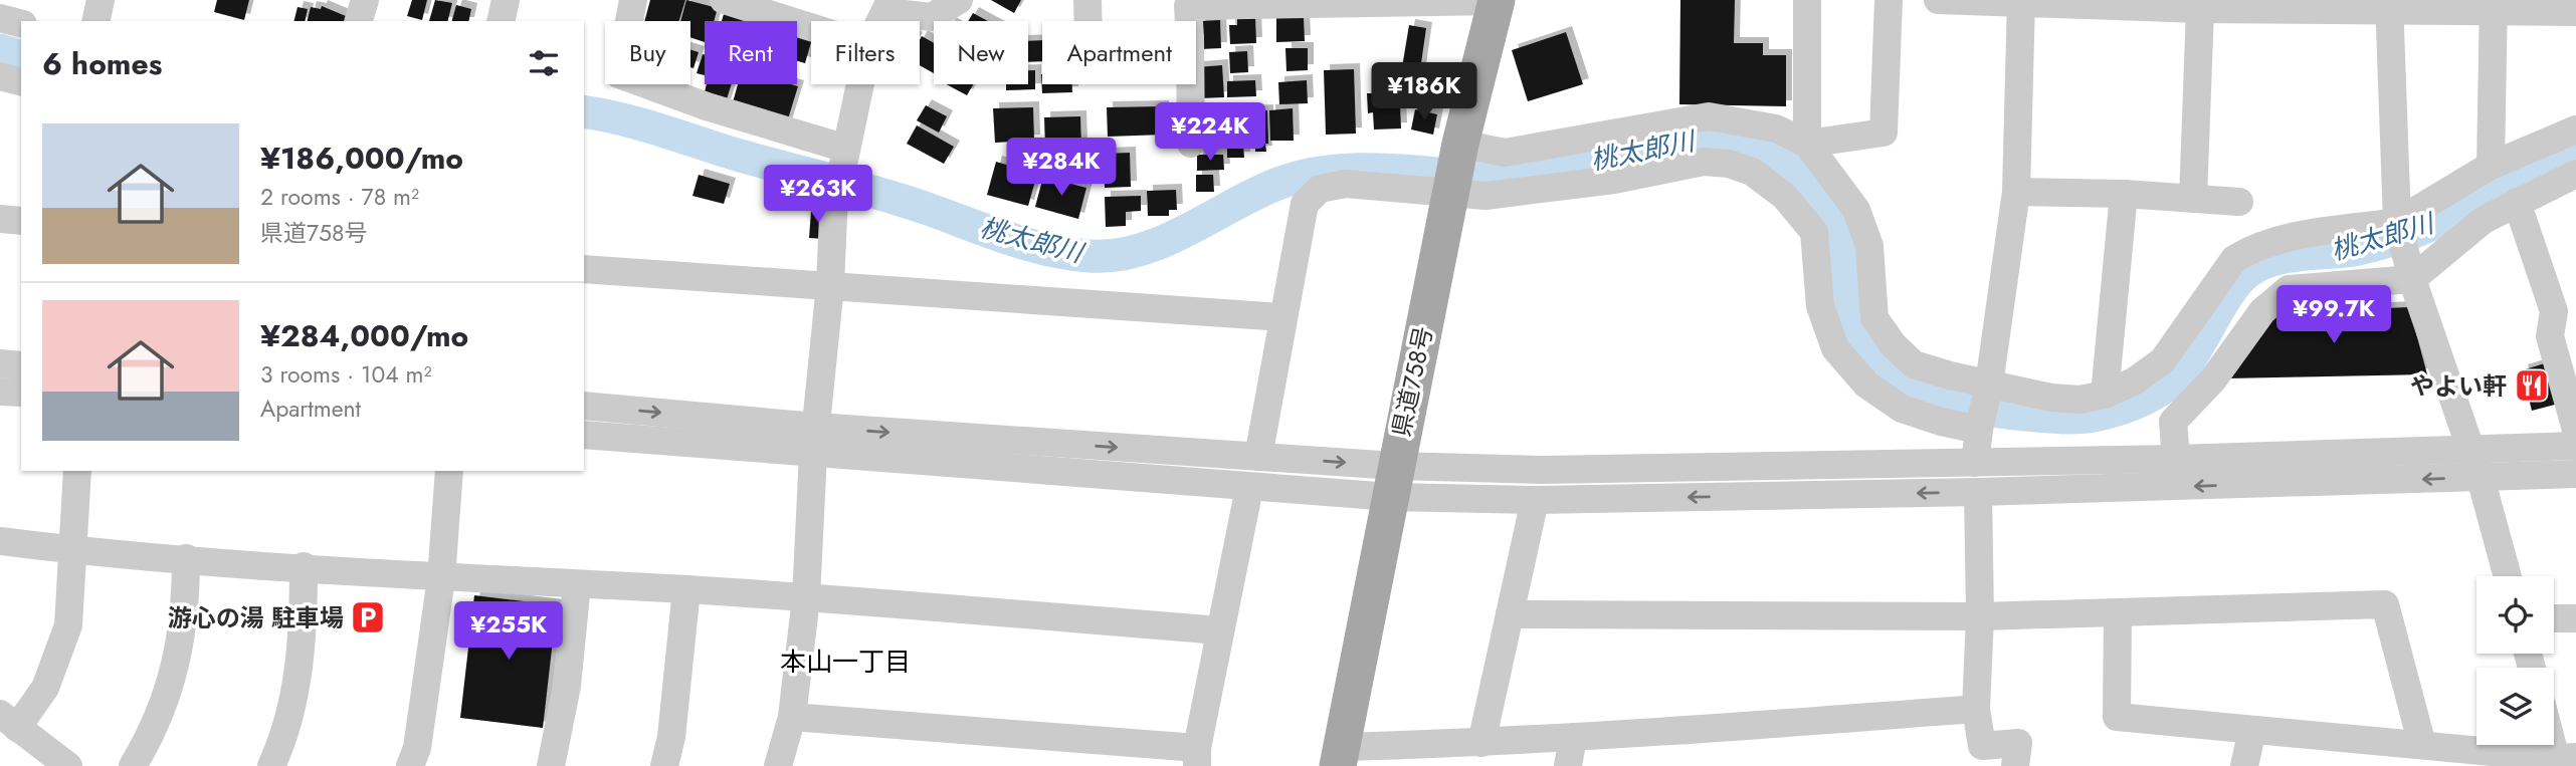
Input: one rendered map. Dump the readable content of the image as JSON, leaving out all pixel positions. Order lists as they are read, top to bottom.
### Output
{
  "streets": {
    "main road": ["県道758号"]
  },
  "districts": ["本山一丁目"],
  "water": ["桃太郎川"],
  "places": {
    "restaurant": ["やよい軒"],
    "parking": ["游心の湯 駐車場"]
  },
  "page": {
    "chip": [
      "Buy",
      "Rent",
      "Filters",
      "New",
      "Apartment"
    ],
    "heading": "6 homes",
    "price": [
      "¥186K",
      "¥224K",
      "¥284K",
      "¥263K",
      "¥99.7K",
      "¥255K"
    ],
    "list": [
      {
        "name": "¥186,000/mo",
        "note": "2 rooms · 78 m² · 県道758号"
      },
      {
        "name": "¥284,000/mo",
        "note": "3 rooms · 104 m² · Apartment"
      }
    ]
  }
}
